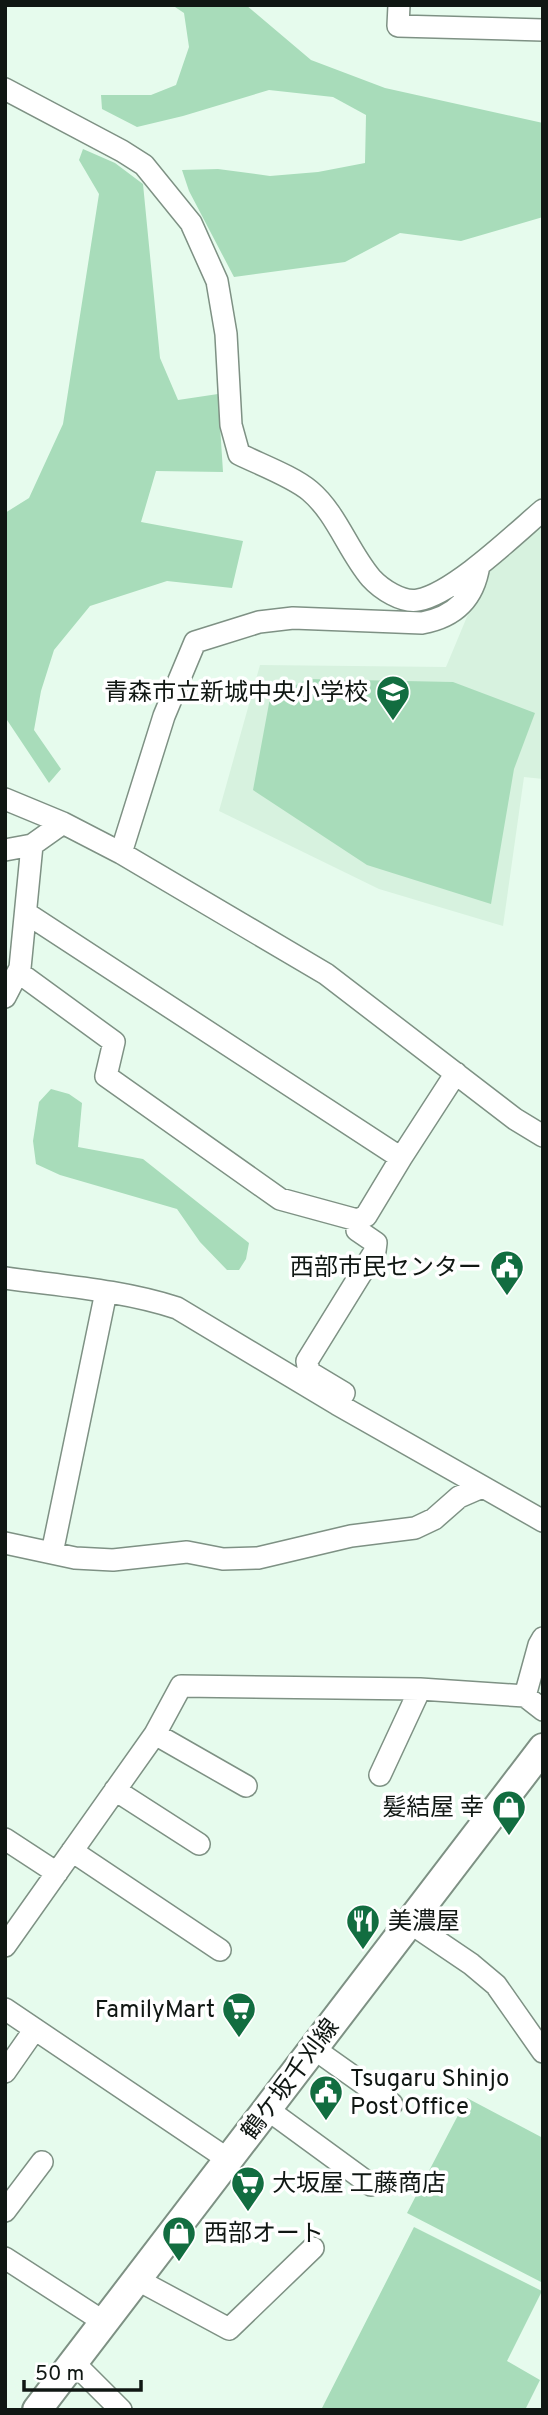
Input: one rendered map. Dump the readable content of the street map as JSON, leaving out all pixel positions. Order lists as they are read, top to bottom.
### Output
{
  "streets": {
    "main road": ["鶴ケ坂千刈線"]
  },
  "places": {
    "school or university": ["青森市立新城中央小学校"],
    "public building": ["西部市民センター", "Tsugaru Shinjo Post Office"],
    "shop": ["髪結屋 幸", "西部オート"],
    "restaurant": ["美濃屋"],
    "supermarket": ["FamilyMart", "大坂屋 工藤商店"]
  },
  "scale_bar": "50 m"
}
